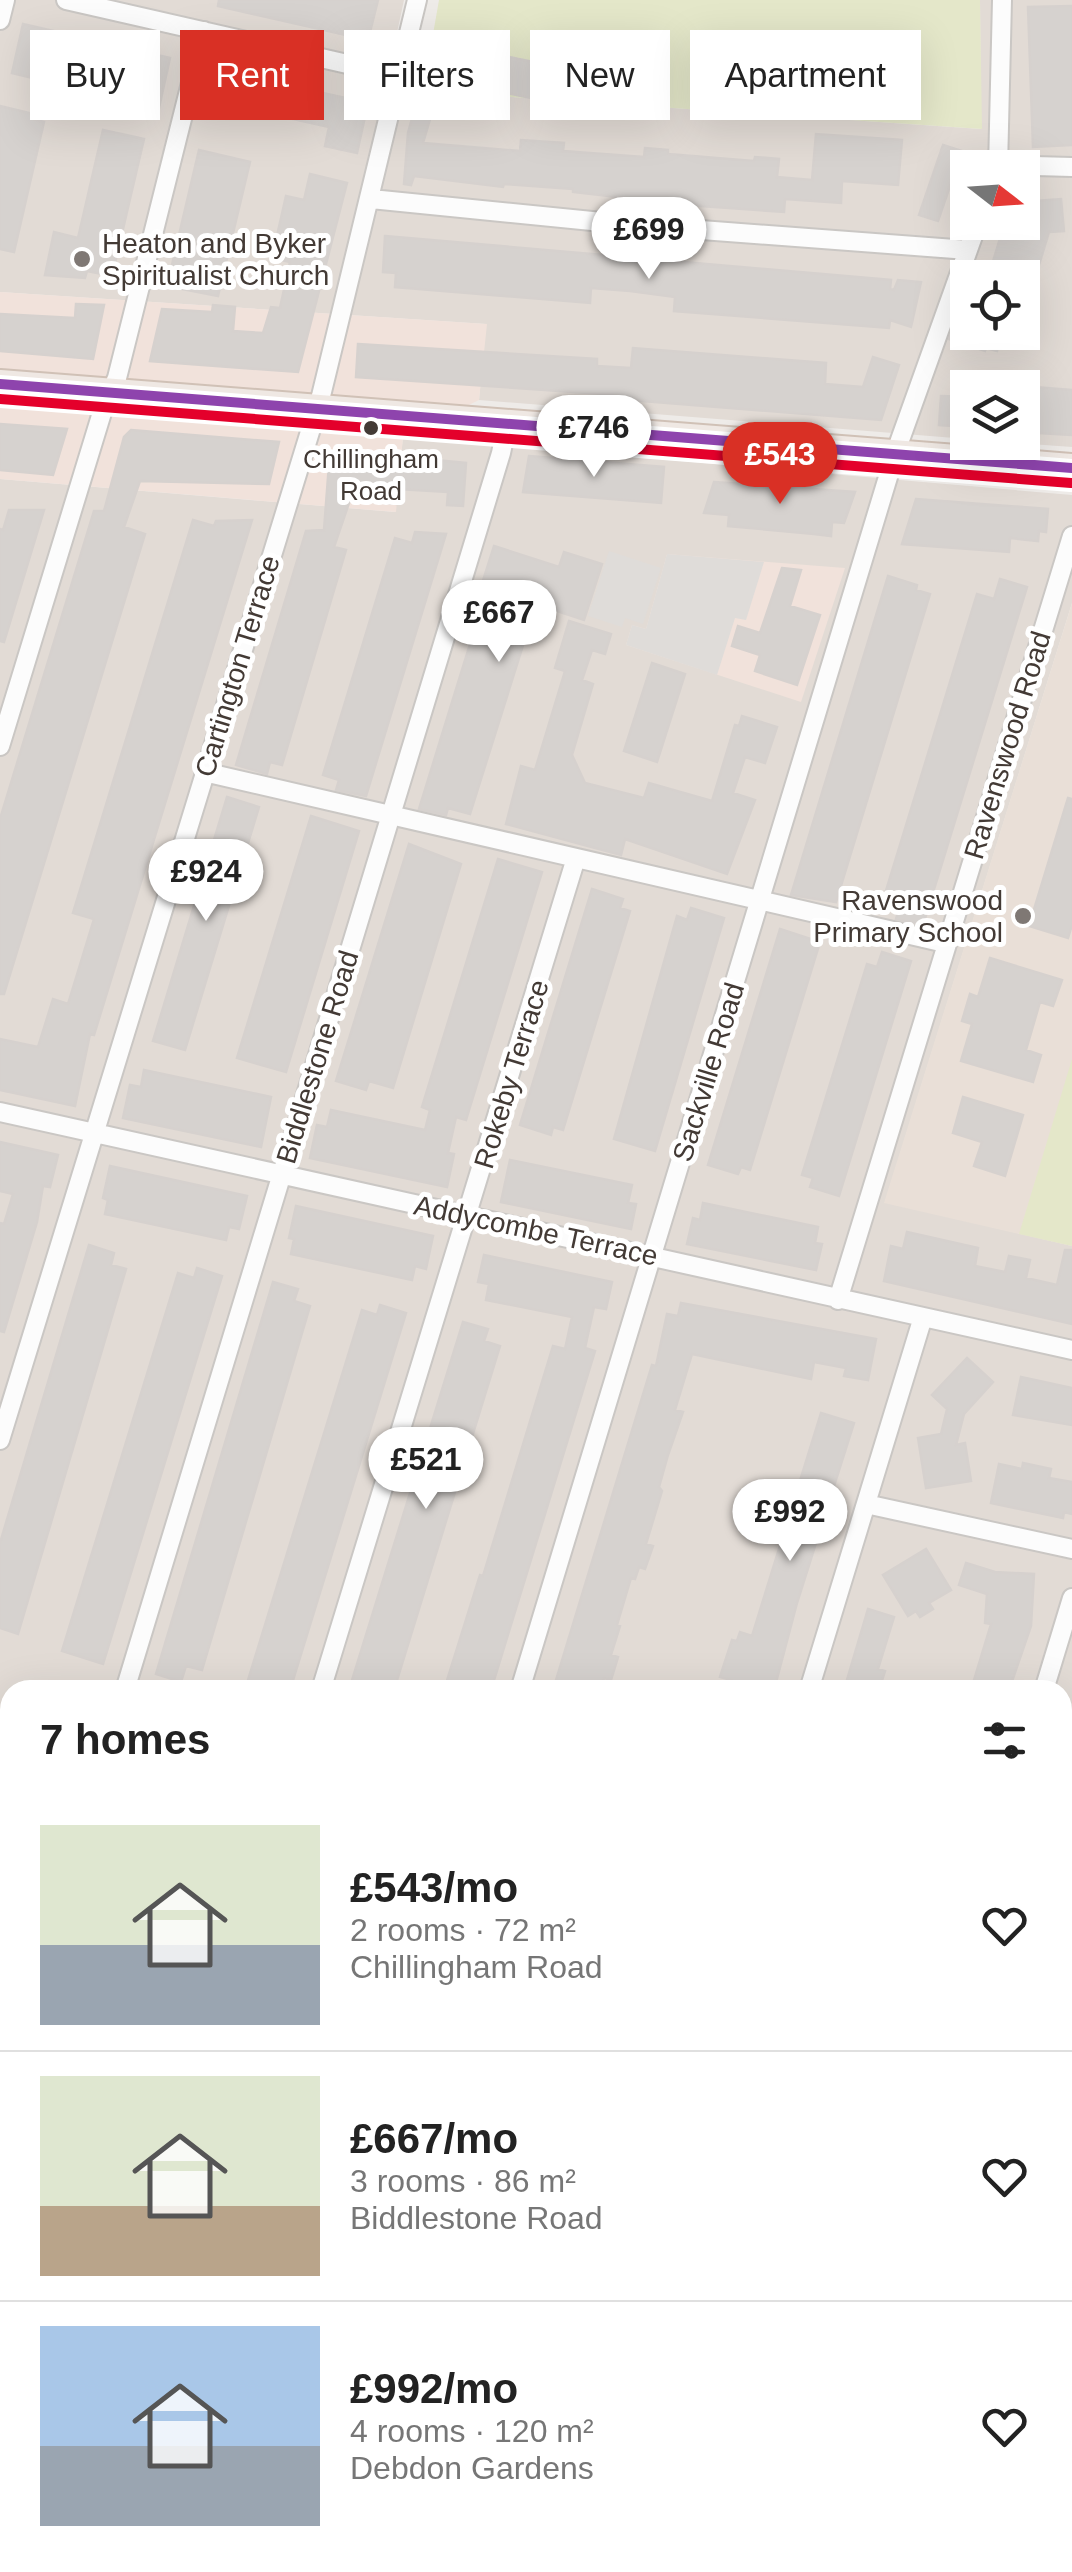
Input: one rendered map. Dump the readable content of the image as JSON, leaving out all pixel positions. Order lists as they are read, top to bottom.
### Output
{
  "streets": {
    "street": [
      "Cartington Terrace",
      "Ravenswood Road",
      "Biddlestone Road",
      "Sackville Road",
      "Rokeby Terrace",
      "Addycombe Terrace"
    ]
  },
  "crossings": [
    ["Cartington Terrace", "Addycombe Terrace"],
    ["Ravenswood Road", "Addycombe Terrace"],
    ["Biddlestone Road", "Addycombe Terrace"],
    ["Sackville Road", "Addycombe Terrace"],
    ["Rokeby Terrace", "Addycombe Terrace"]
  ],
  "places": ["Heaton and Byker Spiritualist Church", "Chillingham Road", "Ravenswood Primary School"],
  "north": "right",
  "page": {
    "chip": [
      "Buy",
      "Rent",
      "Filters",
      "New",
      "Apartment"
    ],
    "price": [
      "£699",
      "£746",
      "£543",
      "£667",
      "£924",
      "£521",
      "£992"
    ],
    "heading": "7 homes",
    "list": [
      {
        "name": "£543/mo",
        "note": "2 rooms · 72 m² · Chillingham Road"
      },
      {
        "name": "£667/mo",
        "note": "3 rooms · 86 m² · Biddlestone Road"
      },
      {
        "name": "£992/mo",
        "note": "4 rooms · 120 m² · Debdon Gardens"
      }
    ]
  }
}
